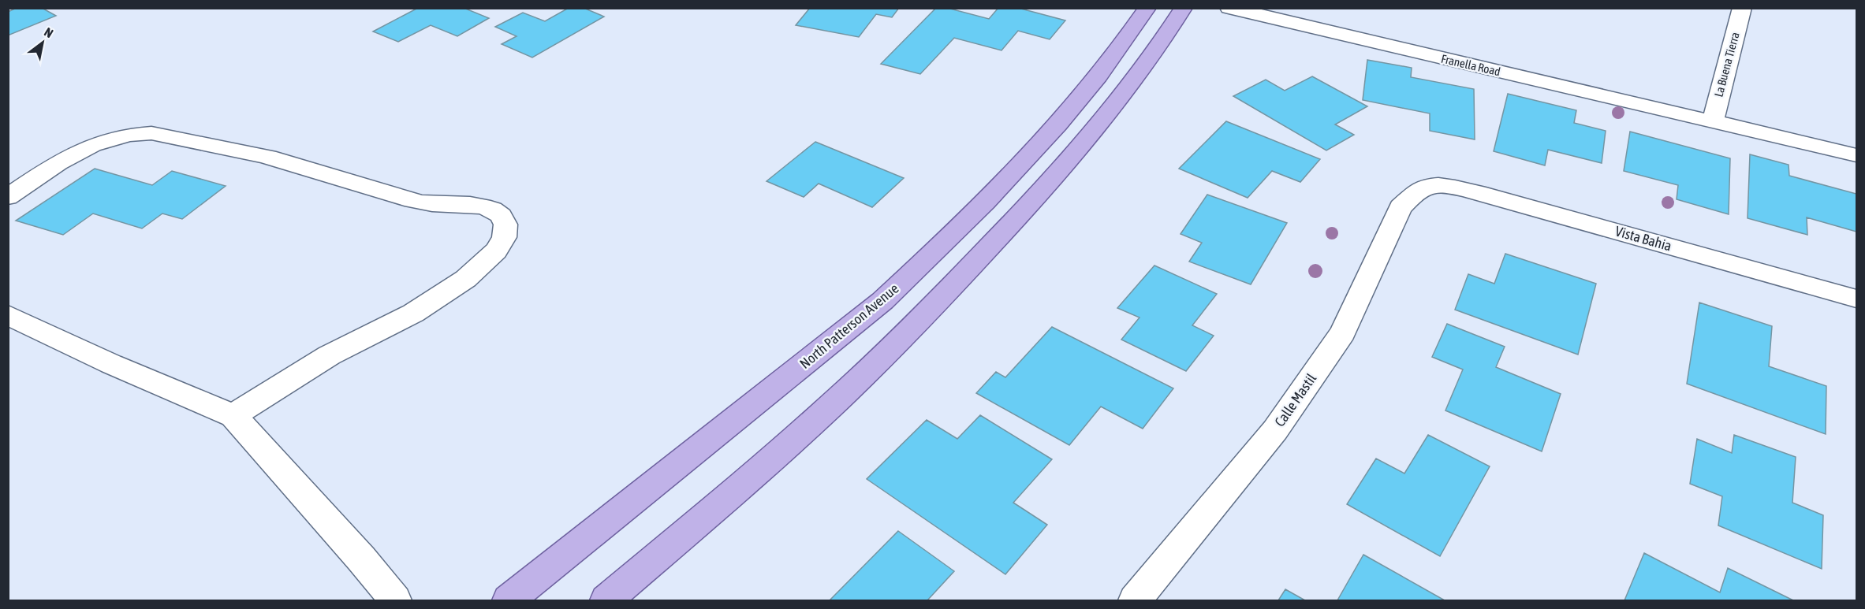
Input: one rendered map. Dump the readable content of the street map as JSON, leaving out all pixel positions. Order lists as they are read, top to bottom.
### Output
{
  "streets": {
    "main road": ["North Patterson Avenue"],
    "street": [
      "La Buena Tierra",
      "Franella Road",
      "Vista Bahia",
      "Calle Mastil"
    ]
  },
  "crossings": [
    ["La Buena Tierra", "Franella Road"],
    ["Vista Bahia", "Calle Mastil"]
  ],
  "north": "top right"
}
